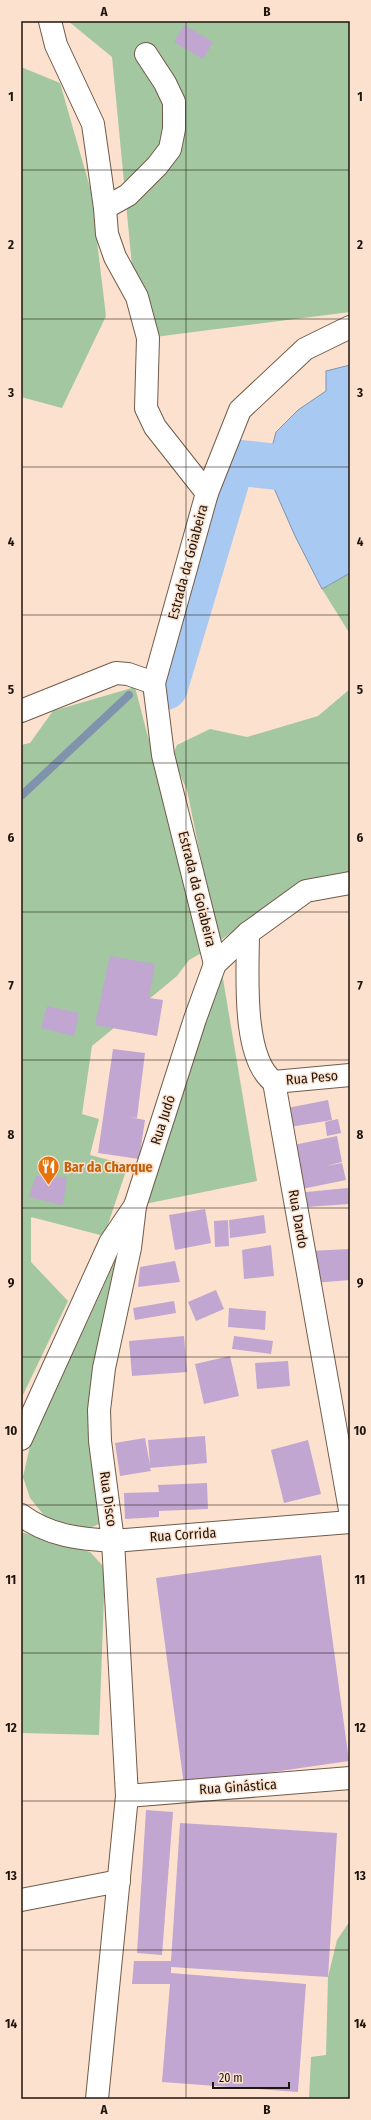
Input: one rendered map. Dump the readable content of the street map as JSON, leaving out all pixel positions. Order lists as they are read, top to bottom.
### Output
{
  "streets": {
    "street": [
      "Estrada da Goiabeira",
      "Rua Peso",
      "Rua Judô",
      "Rua Dardo",
      "Rua Disco",
      "Rua Corrida",
      "Rua Ginástica"
    ]
  },
  "crossings": [
    ["Estrada da Goiabeira", "Rua Judô"],
    ["Rua Peso", "Rua Dardo"],
    ["Rua Judô", "Rua Dardo"],
    ["Rua Judô", "Rua Disco"],
    ["Rua Disco", "Rua Corrida"],
    ["Rua Disco", "Rua Ginástica"]
  ],
  "places": {
    "restaurant": ["Bar da Charque"]
  },
  "scale_bar": "20 m",
  "grid": {
    "columns": ["A", "B"],
    "rows": [
      "1",
      "2",
      "3",
      "4",
      "5",
      "6",
      "7",
      "8",
      "9",
      "10",
      "11",
      "12",
      "13",
      "14"
    ]
  }
}
